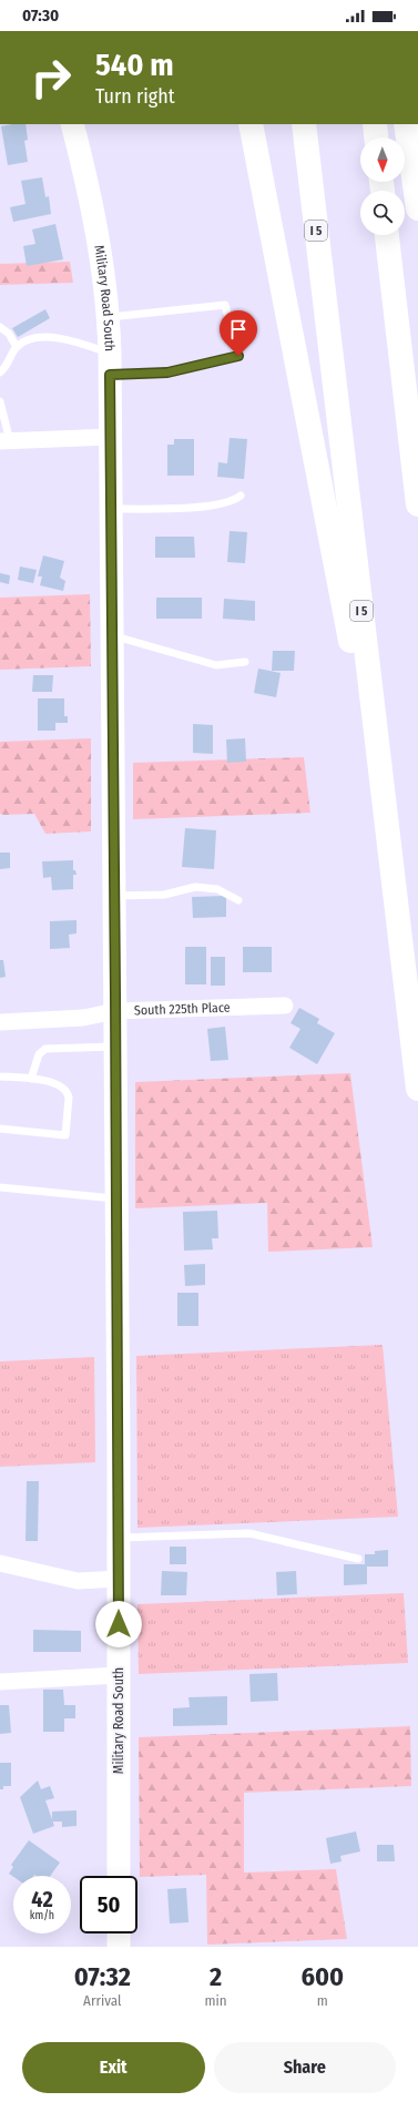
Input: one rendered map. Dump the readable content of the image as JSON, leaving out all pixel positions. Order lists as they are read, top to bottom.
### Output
{
  "streets": {
    "highway": ["I 5"],
    "main road": ["Military Road South"],
    "street": ["South 225th Place"]
  },
  "crossings": [
    ["Military Road South", "South 225th Place"]
  ],
  "north": "bottom",
  "page": {
    "status": "07:30",
    "turn": ["540 m", "Turn right"],
    "speed": "42 km/h",
    "limit": "50",
    "eta": [
      "07:32",
      "Arrival",
      "2",
      "min",
      "600",
      "m"
    ],
    "buttons": ["Exit", "Share"]
  }
}
